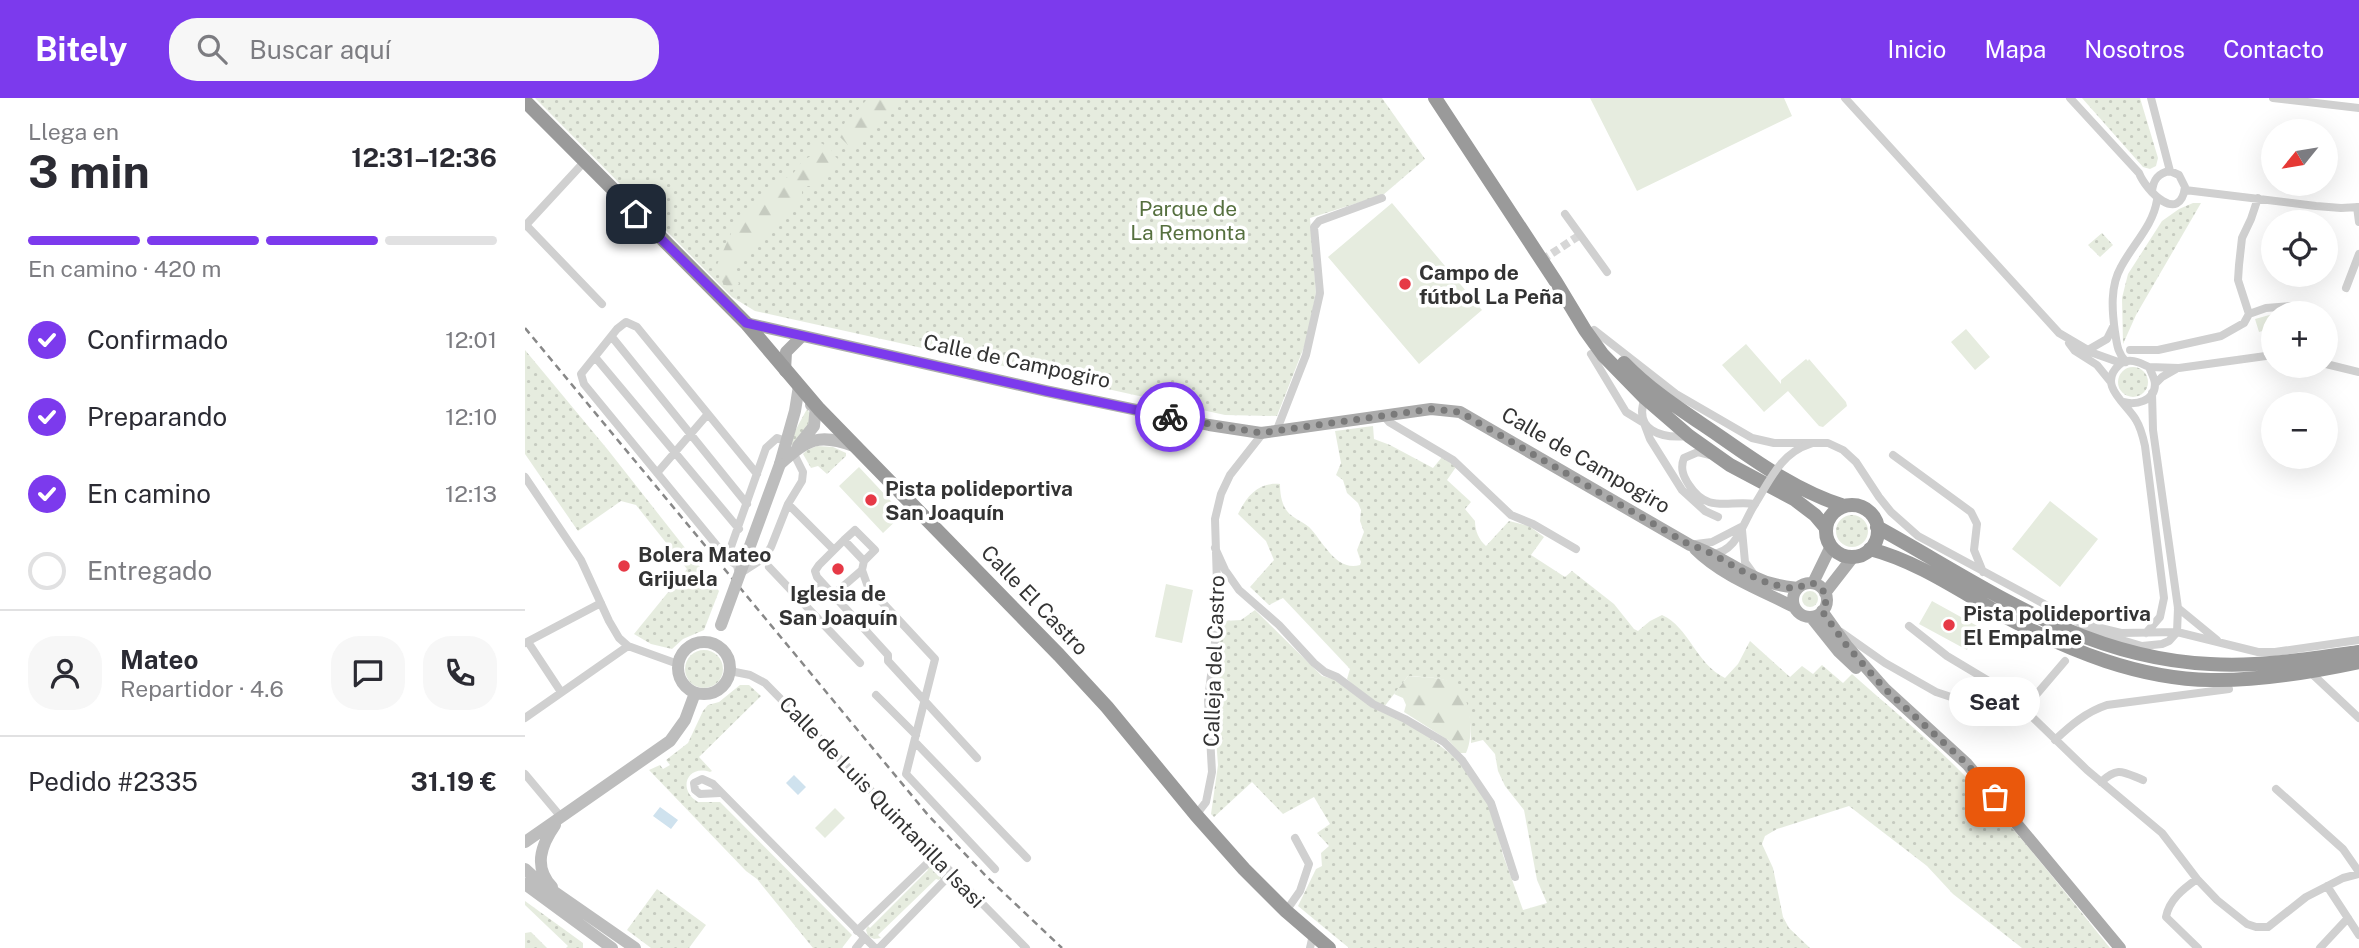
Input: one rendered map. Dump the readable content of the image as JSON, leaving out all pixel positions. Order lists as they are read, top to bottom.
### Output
{
  "streets": {
    "highway": ["Calle El Castro"],
    "main road": ["Calle de Campogiro"],
    "street": ["Calleja del Castro", "Calle de Luis Quintanilla Isasi"]
  },
  "crossings": [
    ["Calle de Campogiro", "Calle El Castro"],
    ["Calle de Campogiro", "Calleja del Castro"],
    ["Calle El Castro", "Calleja del Castro"]
  ],
  "parks": ["Parque de La Remonta"],
  "places": [
    "Campo de fútbol La Peña",
    "Pista polideportiva San Joaquín",
    "Bolera Mateo Grijuela",
    "Iglesia de San Joaquín",
    "Pista polideportiva El Empalme",
    "Seat"
  ],
  "north": "bottom left",
  "page": {
    "header": "Bitely",
    "search": "Buscar aquí",
    "nav": [
      "Inicio",
      "Mapa",
      "Nosotros",
      "Contacto"
    ],
    "heading": ["3 min", "Llega en", "12:31–12:36"],
    "panel": [
      "Mateo",
      "Repartidor · 4.6",
      "Pedido #2335",
      "31.19 €"
    ],
    "map_buttons": ["+", "−"],
    "bar": "En camino · 420 m",
    "list": [
      ["Confirmado", "12:01"],
      ["Preparando", "12:10"],
      ["En camino", "12:13"],
      "Entregado"
    ],
    "bubble": "Seat"
  }
}
